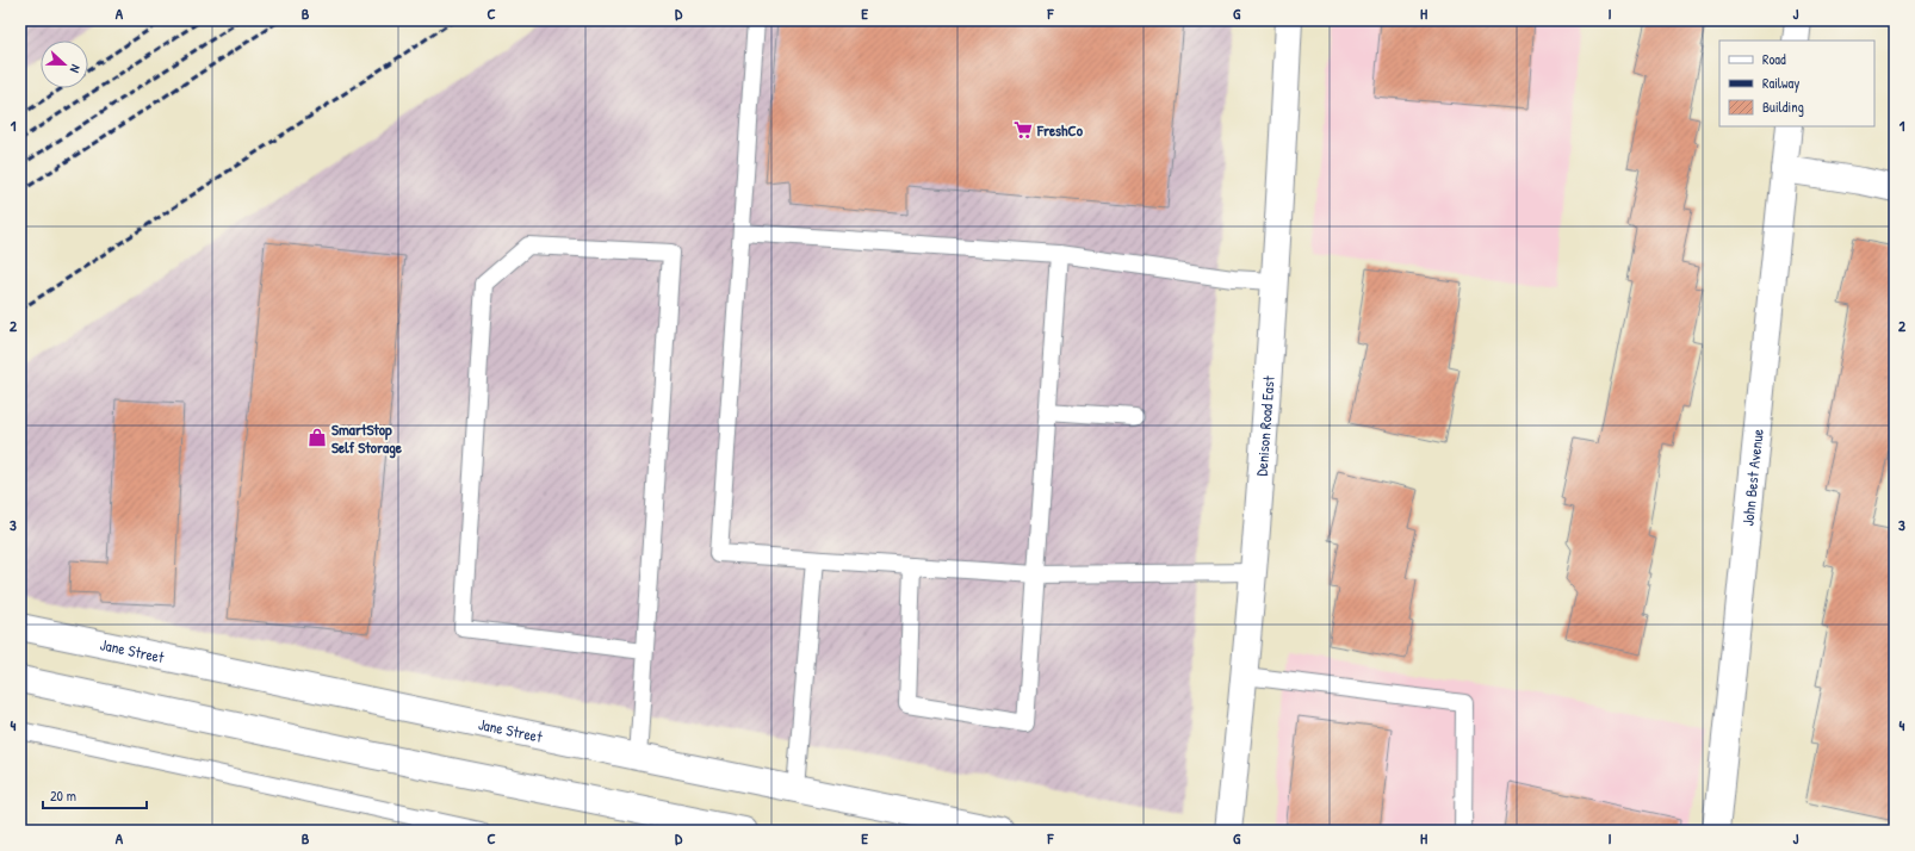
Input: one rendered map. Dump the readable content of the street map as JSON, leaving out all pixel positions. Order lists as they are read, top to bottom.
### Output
{
  "streets": {
    "main road": ["Denison Road East", "John Best Avenue", "Jane Street"]
  },
  "places": {
    "supermarket": ["FreshCo"],
    "shop": ["SmartStop Self Storage"]
  },
  "legend": ["Road", "Railway", "Building"],
  "scale_bar": "20 m",
  "north": "right",
  "grid": {
    "columns": [
      "A",
      "B",
      "C",
      "D",
      "E",
      "F",
      "G",
      "H",
      "I",
      "J"
    ],
    "rows": [
      "1",
      "2",
      "3",
      "4"
    ]
  }
}
